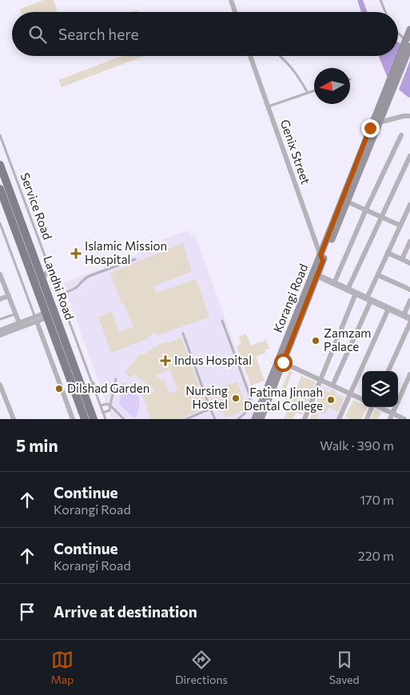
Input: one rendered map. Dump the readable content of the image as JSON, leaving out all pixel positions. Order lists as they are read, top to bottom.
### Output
{
  "streets": {
    "main road": ["Landhi Road", "Korangi Road"],
    "street": ["Genix Street"],
    "lane": ["Service Road"]
  },
  "crossings": [
    ["Genix Street", "Korangi Road"]
  ],
  "places": {
    "health": ["Islamic Mission Hospital", "Indus Hospital"],
    "other": [
      "Zamzam Palace",
      "Dilshad Garden",
      "Nursing Hostel",
      "Fatima Jinnah Dental College"
    ]
  },
  "north": "left",
  "page": {
    "search": "Search here",
    "heading": ["5 min", "Walk · 390 m"],
    "list": [
      ["Continue", "Korangi Road", "170 m"],
      ["Continue", "Korangi Road", "220 m"],
      "Arrive at destination"
    ],
    "nav": ["Map", "Directions", "Saved"]
  }
}
